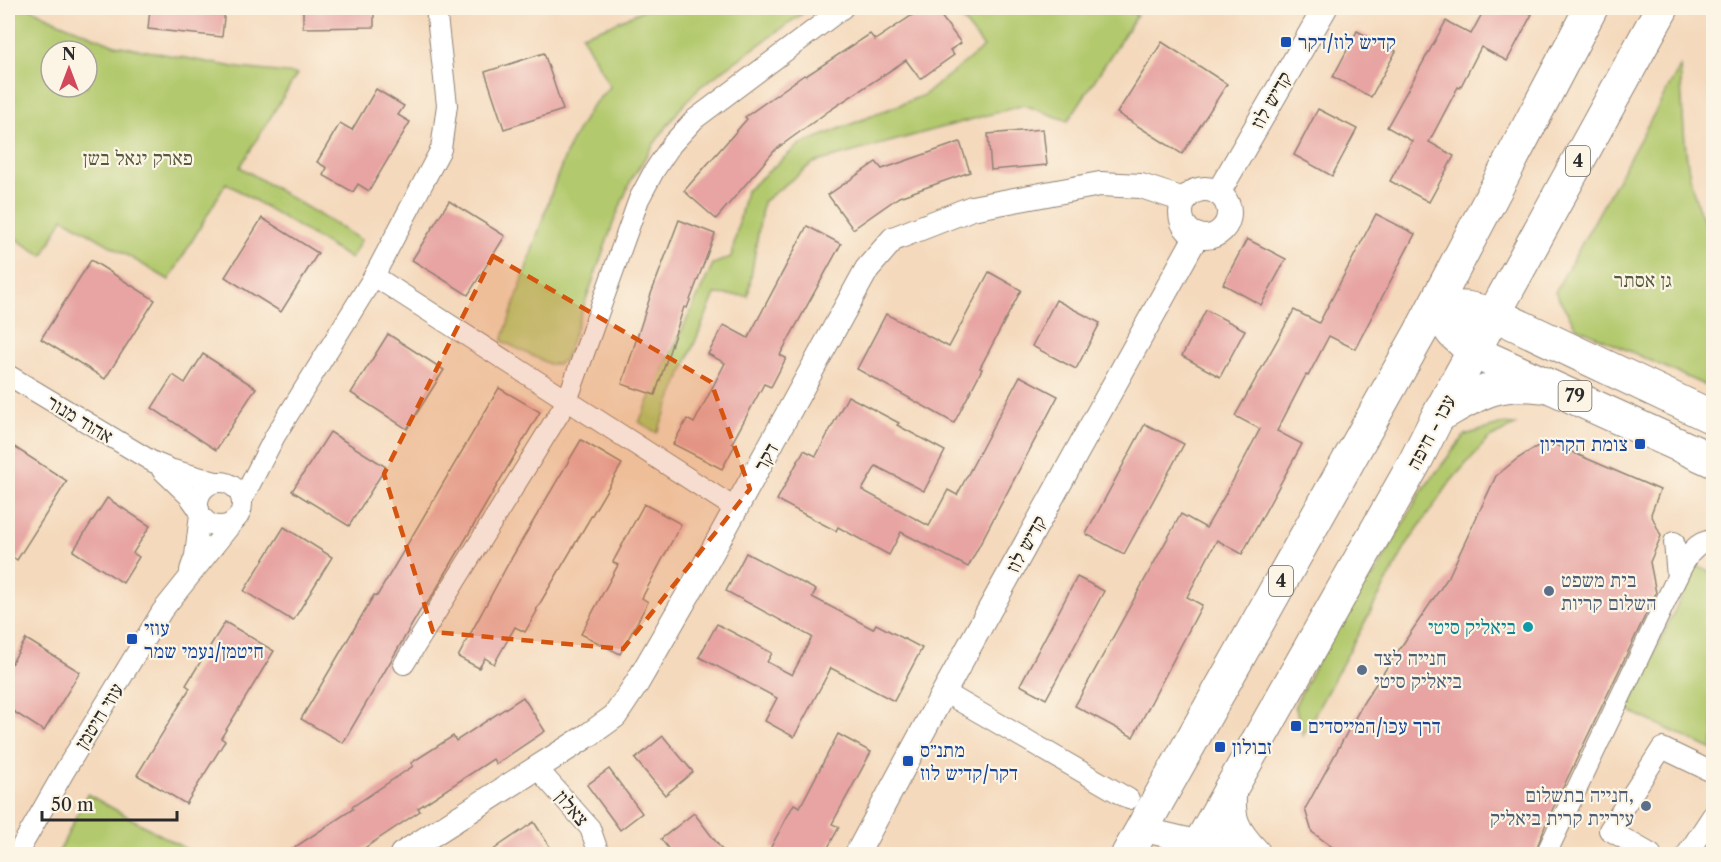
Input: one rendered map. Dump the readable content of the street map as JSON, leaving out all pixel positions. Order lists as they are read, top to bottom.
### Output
{
  "streets": {
    "highway": ["4", "79", "עכו - חיפה"],
    "street": [
      "קדיש לוז",
      "אהוד מנור",
      "דקר",
      "עוזי חיטמן",
      "צאלון"
    ]
  },
  "crossings": [
    ["קדיש לוז", "דקר"],
    ["4", "79"],
    ["79", "עכו - חיפה"],
    ["אהוד מנור", "עוזי חיטמן"],
    ["דקר", "צאלון"]
  ],
  "parks": ["פארק יגאל בשן", "גן אסתר"],
  "places": {
    "transit": [
      "קדיש לוז/דקר",
      "צומת הקריון",
      "עוזי חיטמן/נעמי שמר",
      "דרך עכו/המייסדים",
      "זבולון",
      "מתנ״ס דקר/קדיש לוז"
    ],
    "other": [
      "בית משפט השלום קריות",
      "ביאליק סיטי",
      "חנייה לצד ביאליק סיטי",
      "חנייה בתשלום, עיריית קרית ביאליק"
    ]
  },
  "scale_bar": "50 m",
  "north": "top"
}
